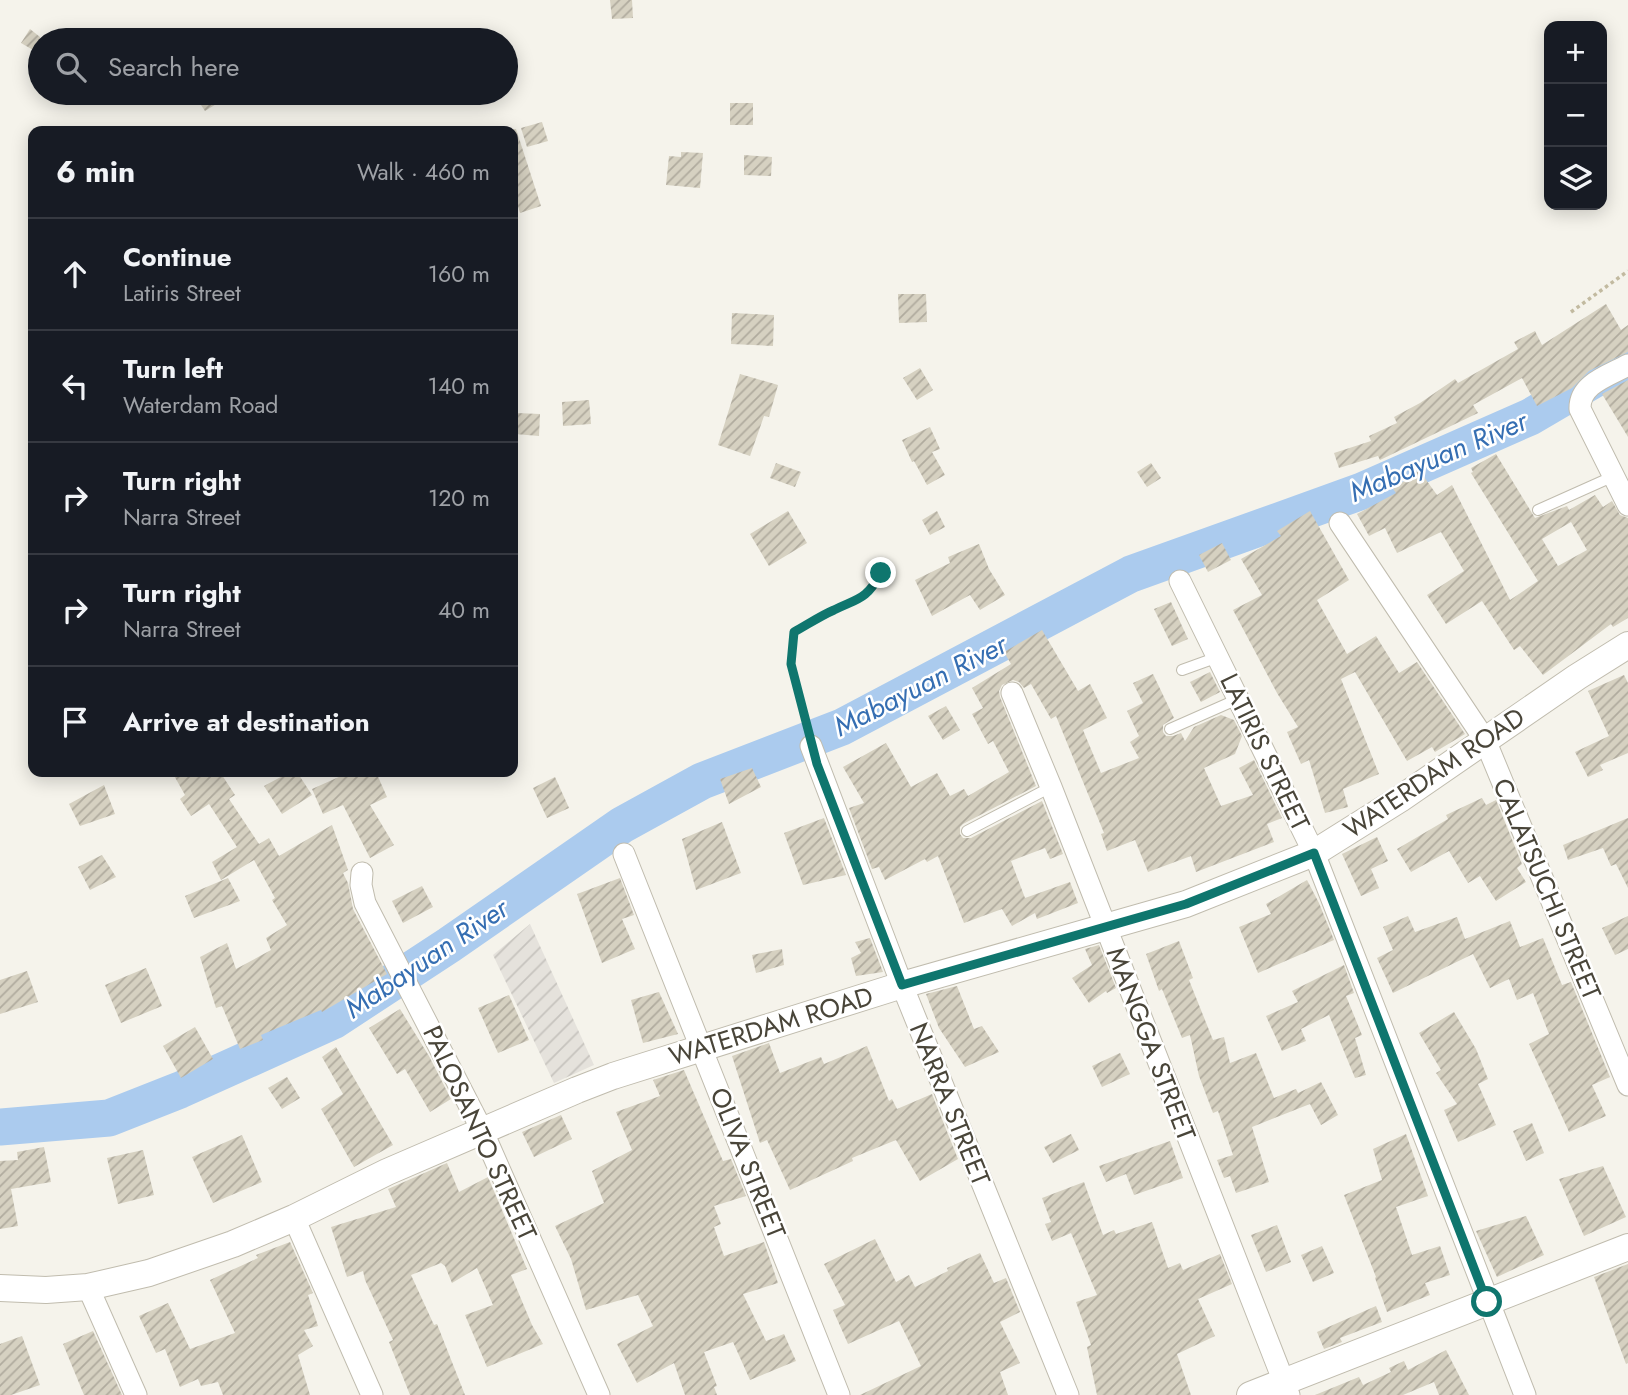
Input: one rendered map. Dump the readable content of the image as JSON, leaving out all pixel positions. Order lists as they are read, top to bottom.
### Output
{
  "streets": {
    "street": [
      "LATIRIS STREET",
      "WATERDAM ROAD",
      "CALATSUCHI STREET",
      "MANGGA STREET",
      "NARRA STREET",
      "PALOSANTO STREET",
      "OLIVA STREET"
    ]
  },
  "crossings": [
    ["LATIRIS STREET", "WATERDAM ROAD"],
    ["WATERDAM ROAD", "CALATSUCHI STREET"],
    ["WATERDAM ROAD", "MANGGA STREET"],
    ["WATERDAM ROAD", "NARRA STREET"],
    ["WATERDAM ROAD", "PALOSANTO STREET"],
    ["WATERDAM ROAD", "OLIVA STREET"]
  ],
  "water": ["Mabayuan River"],
  "page": {
    "map_buttons": ["+", "−"],
    "search": "Search here",
    "heading": ["6 min", "Walk · 460 m"],
    "list": [
      ["Continue", "Latiris Street", "160 m"],
      ["Turn left", "Waterdam Road", "140 m"],
      ["Turn right", "Narra Street", "120 m"],
      ["Turn right", "Narra Street", "40 m"],
      "Arrive at destination"
    ]
  }
}
